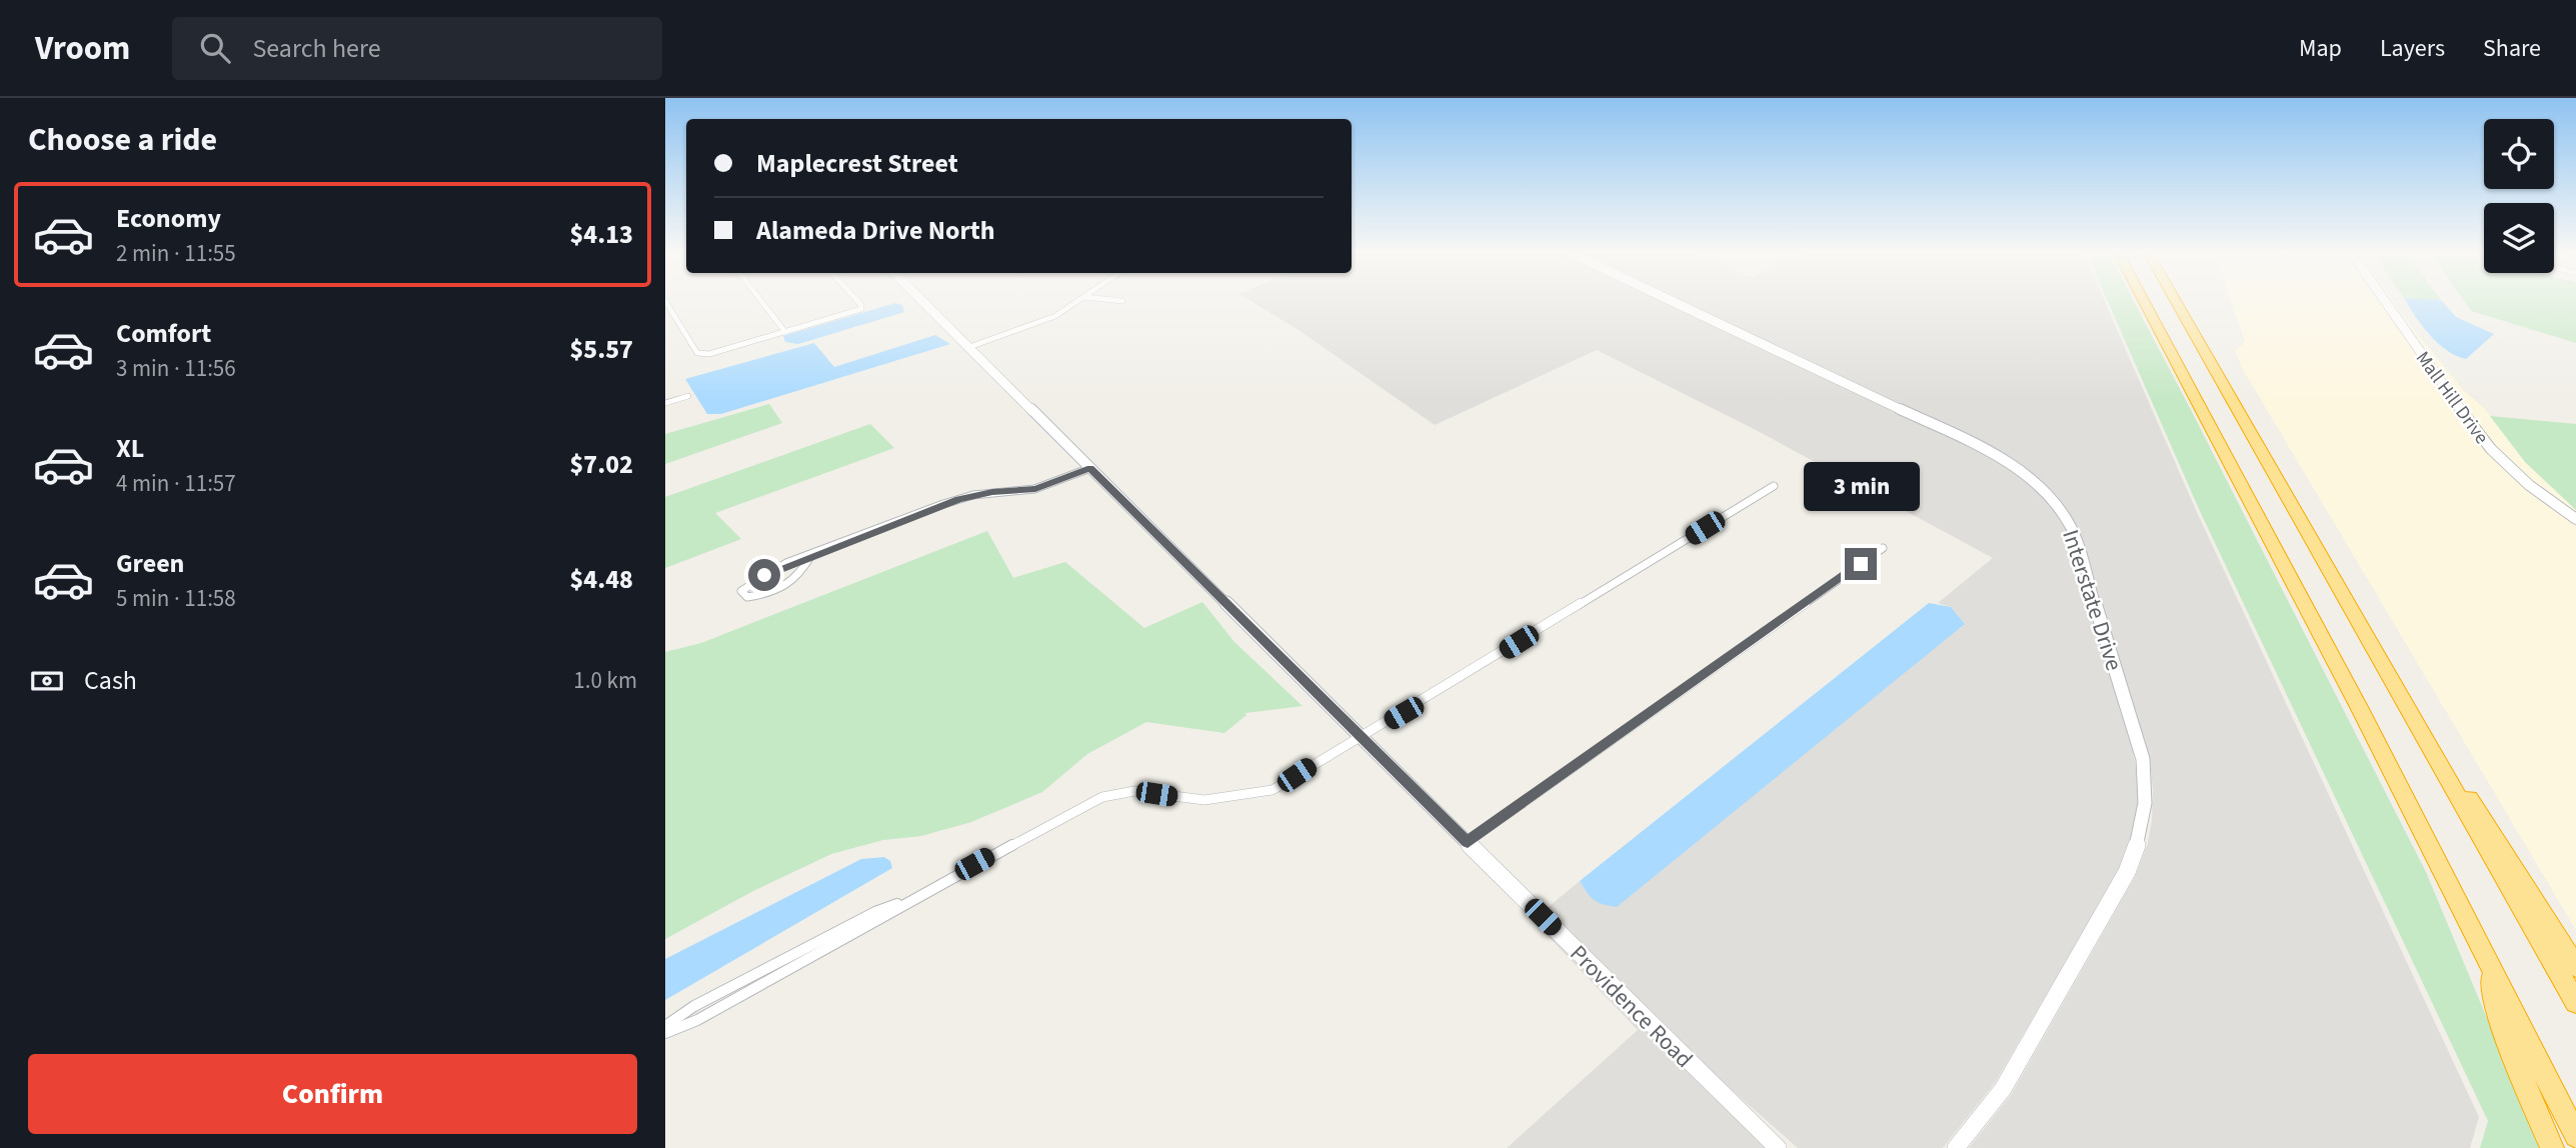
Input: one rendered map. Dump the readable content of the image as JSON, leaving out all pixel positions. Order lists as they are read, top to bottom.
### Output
{
  "streets": {
    "street": ["Mall Hill Drive", "Interstate Drive", "Providence Road"]
  },
  "page": {
    "header": "Vroom",
    "search": "Search here",
    "nav": ["Map", "Layers", "Share"],
    "heading": "Choose a ride",
    "banner": ["Maplecrest Street", "Alameda Drive North"],
    "list": [
      {
        "name": "Economy",
        "note": "2 min · 11:55",
        "value": "$4.13"
      },
      {
        "name": "Comfort",
        "note": "3 min · 11:56",
        "value": "$5.57"
      },
      {
        "name": "XL",
        "note": "4 min · 11:57",
        "value": "$7.02"
      },
      {
        "name": "Green",
        "note": "5 min · 11:58",
        "value": "$4.48"
      }
    ],
    "bubble": "3 min",
    "pay": ["Cash", "1.0 km"],
    "buttons": "Confirm"
  }
}
